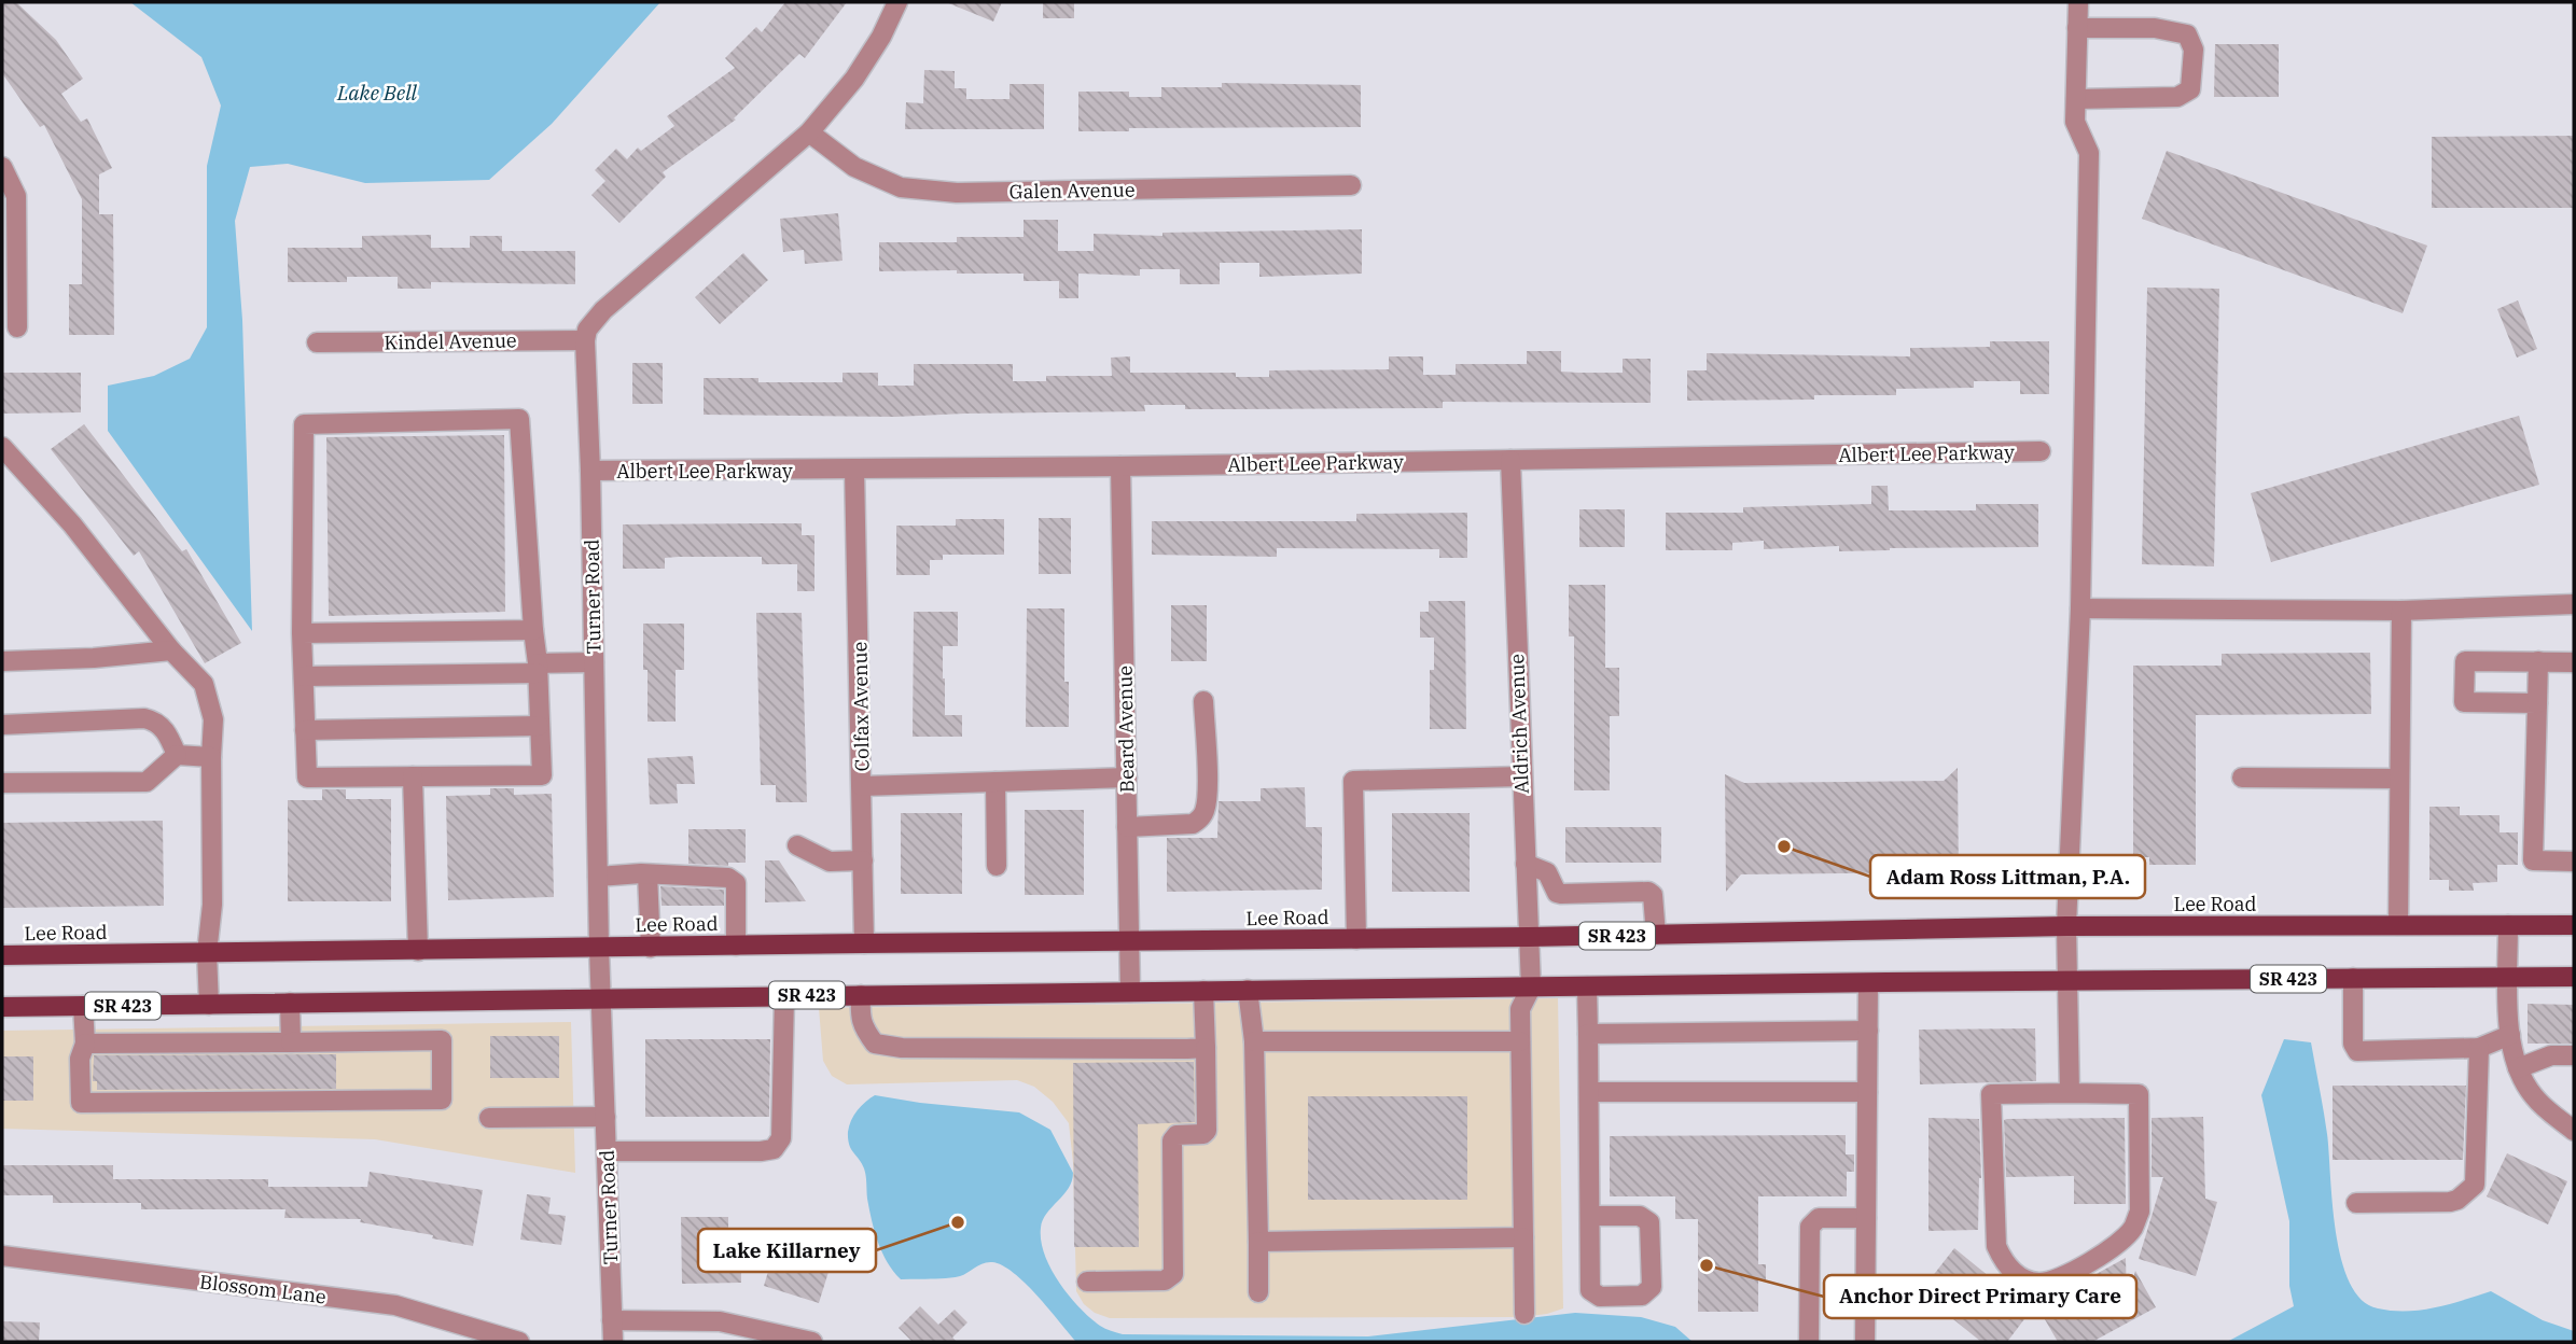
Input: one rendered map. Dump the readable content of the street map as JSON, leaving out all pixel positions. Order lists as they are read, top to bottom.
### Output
{
  "streets": {
    "main road": ["Lee Road", "SR 423"],
    "street": [
      "Galen Avenue",
      "Kindel Avenue",
      "Albert Lee Parkway",
      "Turner Road",
      "Colfax Avenue",
      "Aldrich Avenue",
      "Beard Avenue",
      "Blossom Lane"
    ]
  },
  "crossings": [
    ["Kindel Avenue", "Turner Road"],
    ["Albert Lee Parkway", "Turner Road"],
    ["Albert Lee Parkway", "Colfax Avenue"],
    ["Albert Lee Parkway", "Aldrich Avenue"],
    ["Albert Lee Parkway", "Beard Avenue"],
    ["Turner Road", "Lee Road"],
    ["Turner Road", "SR 423"],
    ["Colfax Avenue", "Lee Road"],
    ["Aldrich Avenue", "Lee Road"],
    ["Aldrich Avenue", "SR 423"],
    ["Beard Avenue", "Lee Road"],
    ["Beard Avenue", "SR 423"]
  ],
  "water": ["Lake Bell"],
  "places": ["Adam Ross Littman, P.A.", "Lake Killarney", "Anchor Direct Primary Care"]
}
